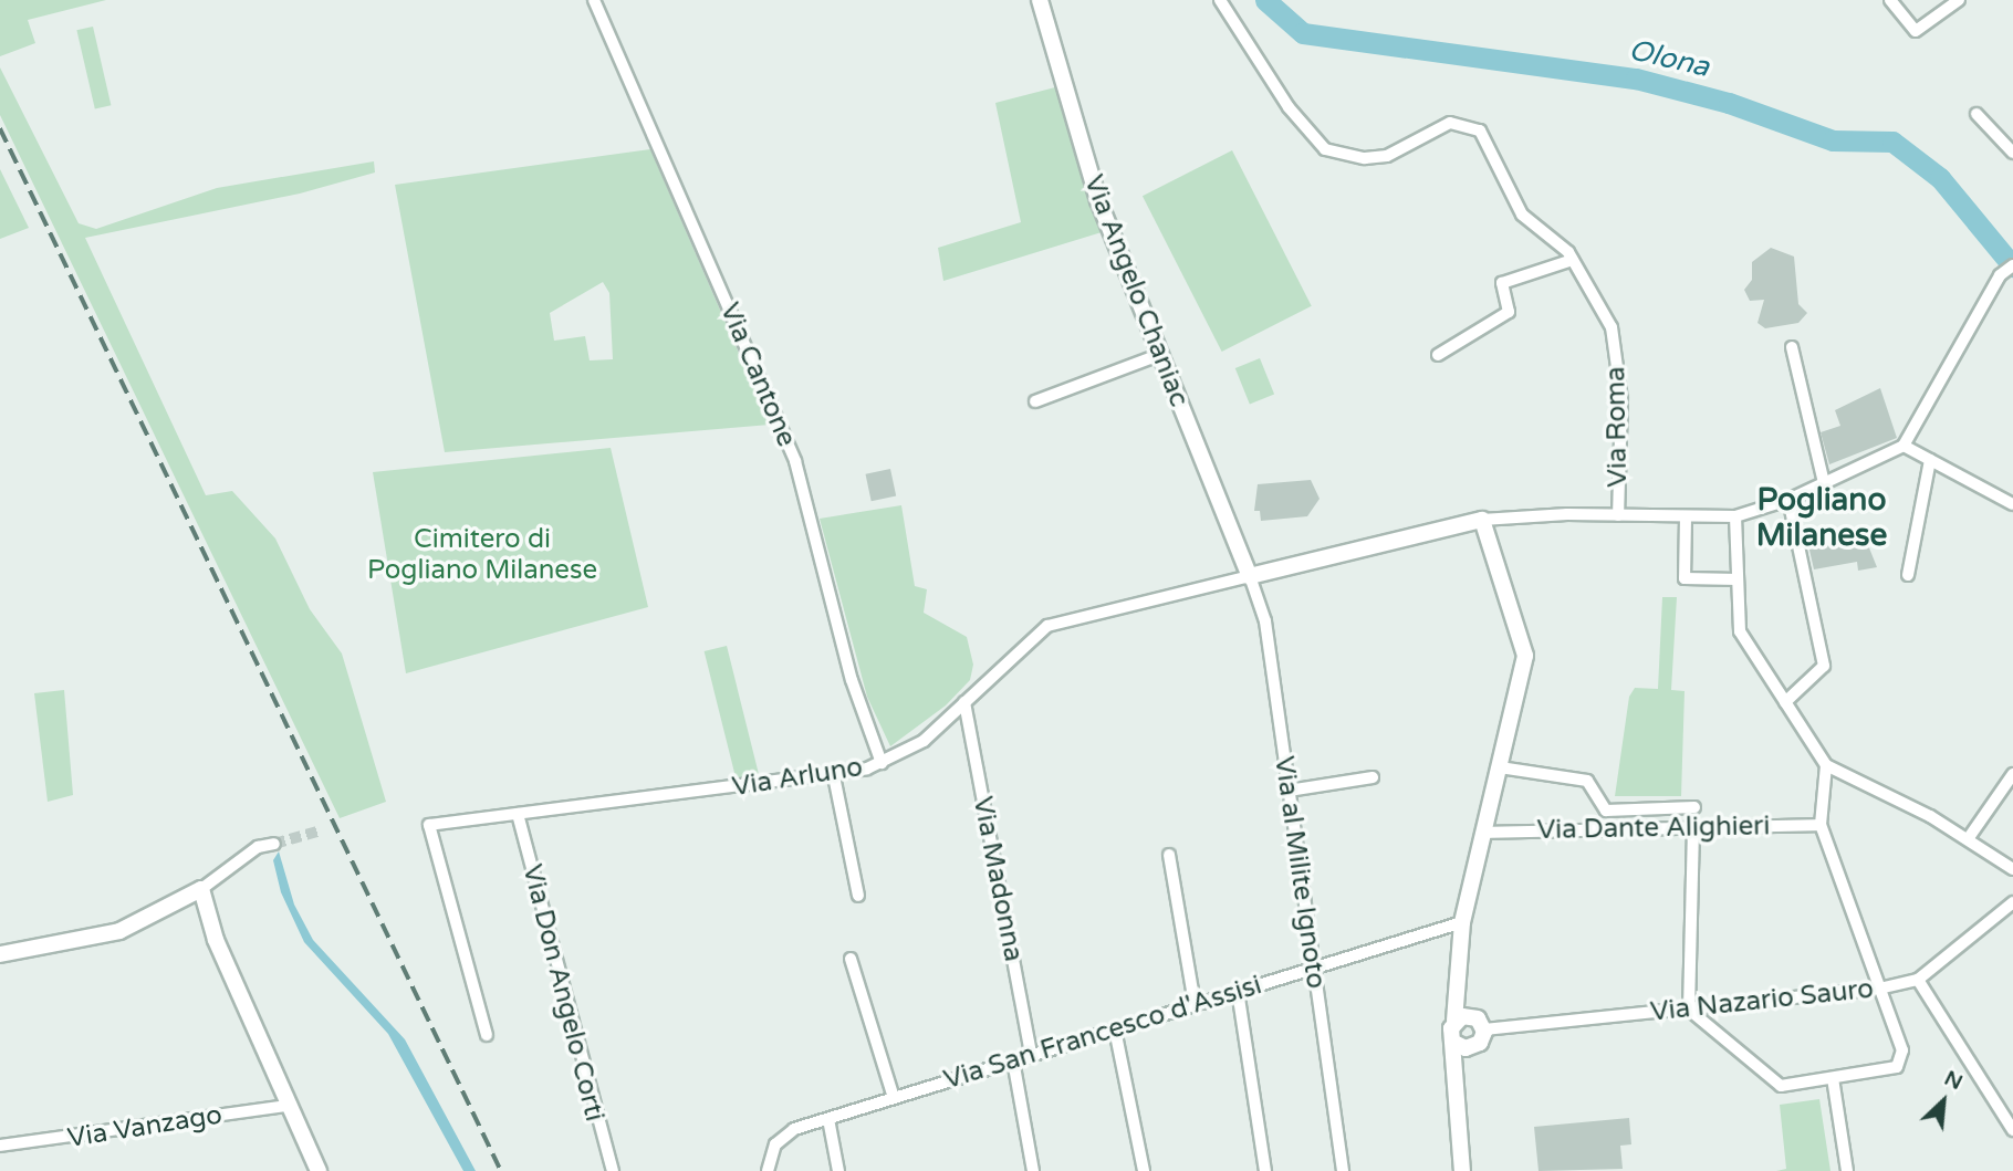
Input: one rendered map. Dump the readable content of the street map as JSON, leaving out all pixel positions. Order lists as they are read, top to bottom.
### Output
{
  "streets": {
    "street": [
      "Via Angelo Chaniac",
      "Via Cantone",
      "Via Roma",
      "Via Arluno",
      "Via Dante Alighieri",
      "Via al Milite Ignoto",
      "Via Madonna",
      "Via Don Angelo Corti",
      "Via Nazario Sauro",
      "Via San Francesco d'Assisi",
      "Via Vanzago"
    ]
  },
  "crossings": [
    ["Via Angelo Chaniac", "Via Arluno"],
    ["Via Angelo Chaniac", "Via al Milite Ignoto"],
    ["Via Cantone", "Via Arluno"],
    ["Via Arluno", "Via al Milite Ignoto"],
    ["Via Arluno", "Via Madonna"],
    ["Via Arluno", "Via Don Angelo Corti"],
    ["Via al Milite Ignoto", "Via San Francesco d'Assisi"],
    ["Via Madonna", "Via San Francesco d'Assisi"]
  ],
  "districts": ["Pogliano Milanese"],
  "water": ["Olona"],
  "parks": ["Cimitero di Pogliano Milanese"],
  "north": "top right"
}
